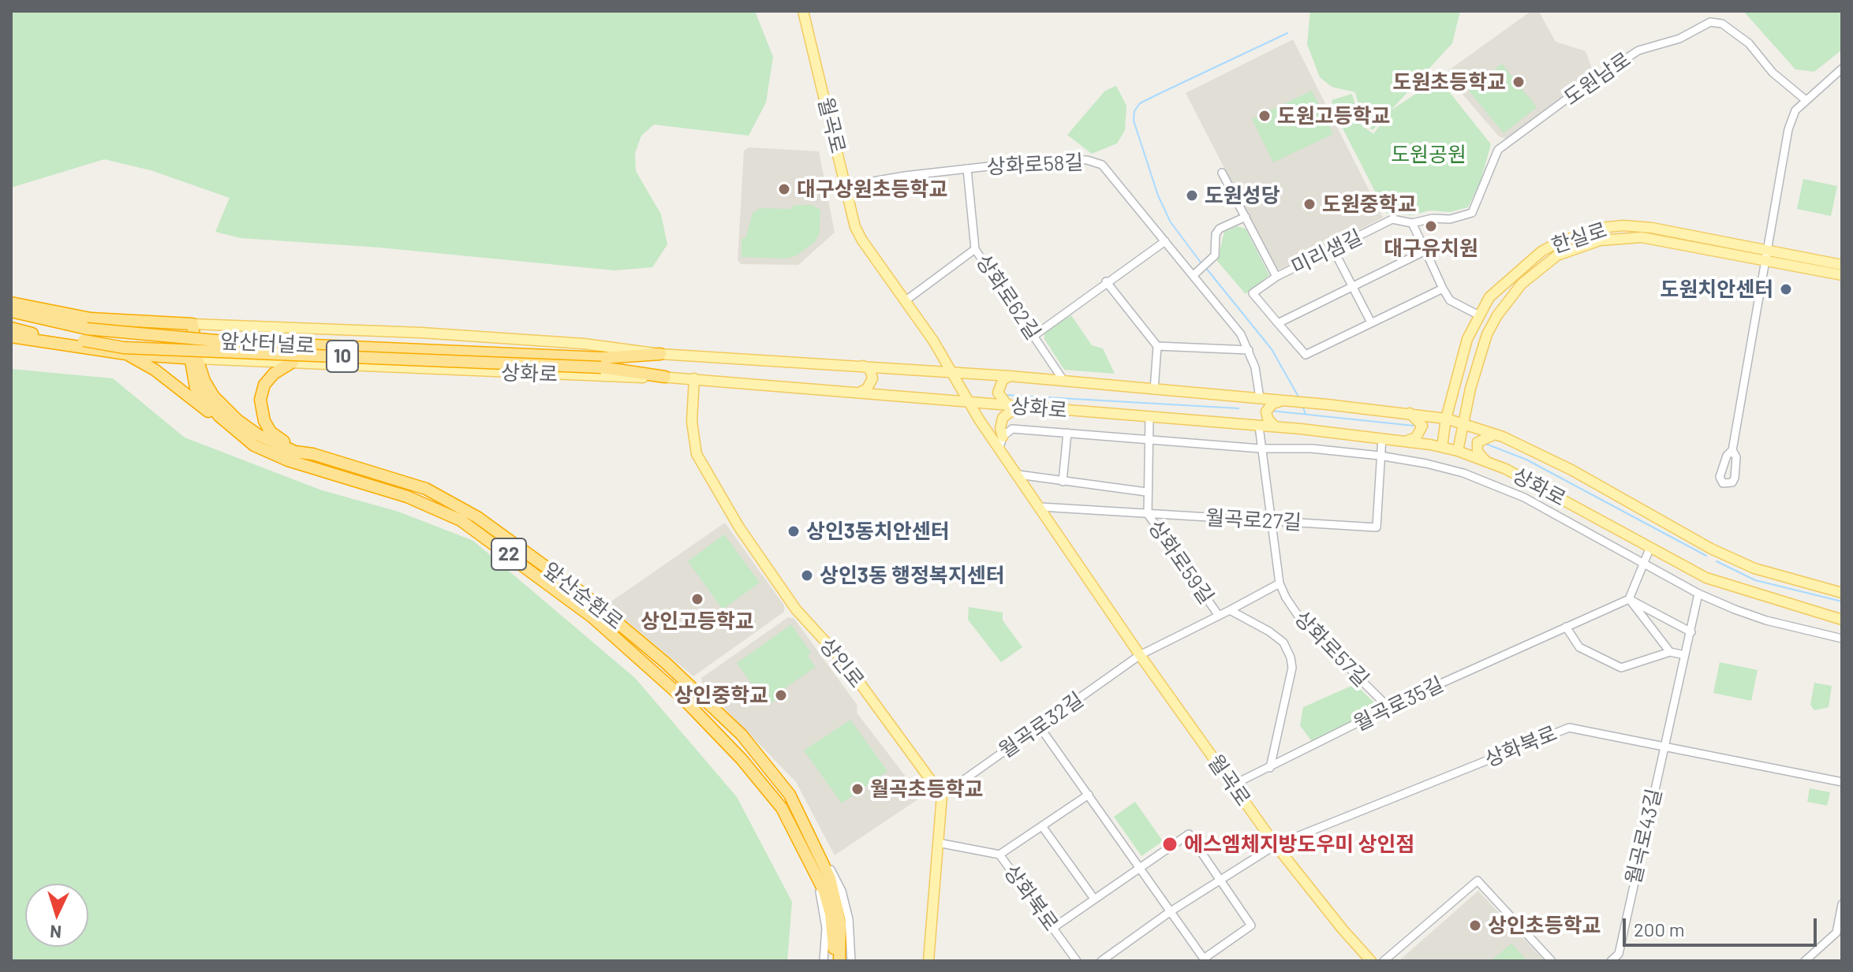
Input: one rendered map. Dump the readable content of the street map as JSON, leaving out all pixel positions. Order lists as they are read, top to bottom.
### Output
{
  "streets": {
    "highway": [
      "앞산터널로",
      "10",
      "22",
      "앞산순환로"
    ],
    "main road": [
      "월곡로",
      "한실로",
      "상화로",
      "상인로"
    ],
    "street": [
      "도원남로",
      "상화로58길",
      "미리샘길",
      "상화로62길",
      "월곡로27길",
      "상화로59길",
      "상화로57길",
      "월곡로35길",
      "월곡로32길",
      "상화북로",
      "월곡로43길"
    ]
  },
  "crossings": [
    ["도원남로", "미리샘길"],
    ["월곡로", "상화로58길"],
    ["월곡로", "상화로"],
    ["월곡로", "월곡로27길"],
    ["월곡로", "월곡로35길"],
    ["월곡로", "월곡로32길"],
    ["월곡로", "상화북로"],
    ["상화로58길", "상화로62길"],
    ["상화로58길", "상화로"],
    ["한실로", "상화로"],
    ["상화로62길", "상화로"],
    ["상화로", "월곡로27길"],
    ["상화로", "상화로59길"],
    ["상화로", "앞산순환로"],
    ["상화로", "상화로57길"],
    ["상화로", "상인로"],
    ["월곡로27길", "상화로59길"],
    ["월곡로27길", "상화로57길"],
    ["상화로59길", "월곡로35길"],
    ["상화로57길", "월곡로35길"],
    ["상인로", "월곡로32길"],
    ["상화북로", "월곡로43길"]
  ],
  "parks": ["도원공원"],
  "places": [
    "도원초등학교",
    "도원고등학교",
    "대구상원초등학교",
    "도원성당",
    "도원중학교",
    "대구유치원",
    "도원치안센터",
    "상인3동치안센터",
    "상인3동 행정복지센터",
    "상인고등학교",
    "상인중학교",
    "월곡초등학교",
    "에스엠체지방도우미 상인점",
    "상인초등학교"
  ],
  "scale_bar": "200 m",
  "north": "bottom"
}
